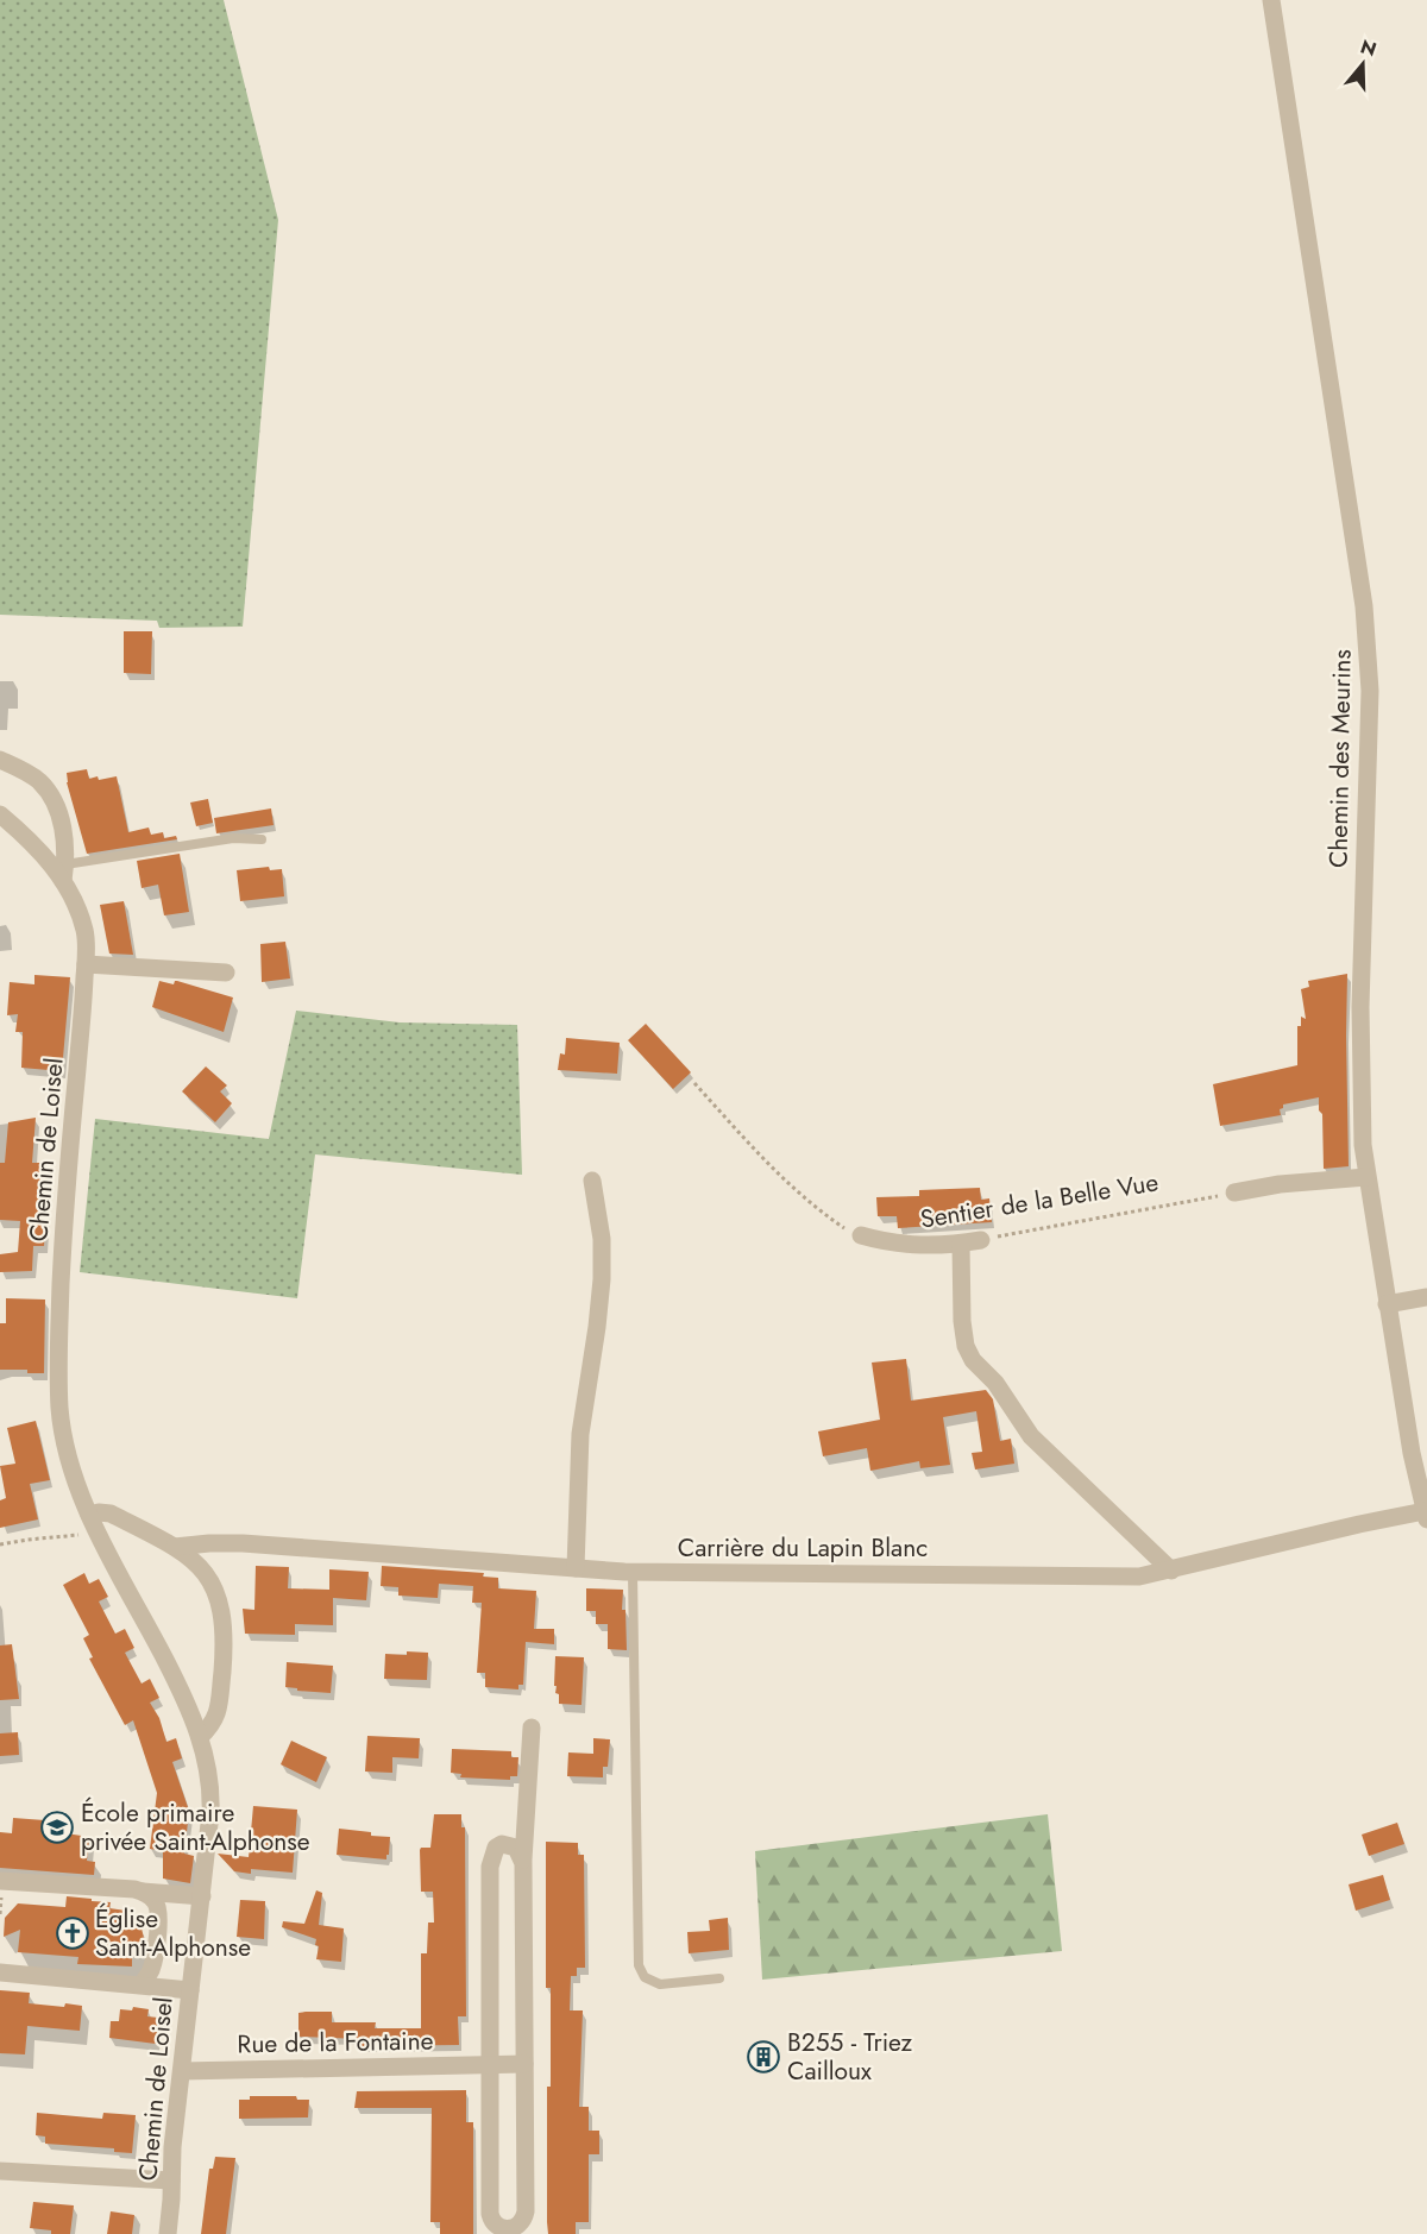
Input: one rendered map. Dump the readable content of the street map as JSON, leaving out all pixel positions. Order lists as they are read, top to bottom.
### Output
{
  "streets": {
    "street": [
      "Chemin des Meurins",
      "Chemin de Loisel",
      "Sentier de la Belle Vue",
      "Carrière du Lapin Blanc",
      "Rue de la Fontaine"
    ]
  },
  "crossings": [
    ["Chemin des Meurins", "Carrière du Lapin Blanc"],
    ["Chemin de Loisel", "Rue de la Fontaine"]
  ],
  "places": {
    "school or university": ["École primaire privée Saint-Alphonse"],
    "church": ["Église Saint-Alphonse"],
    "building": ["B255 - Triez Cailloux"]
  },
  "north": "top"
}
